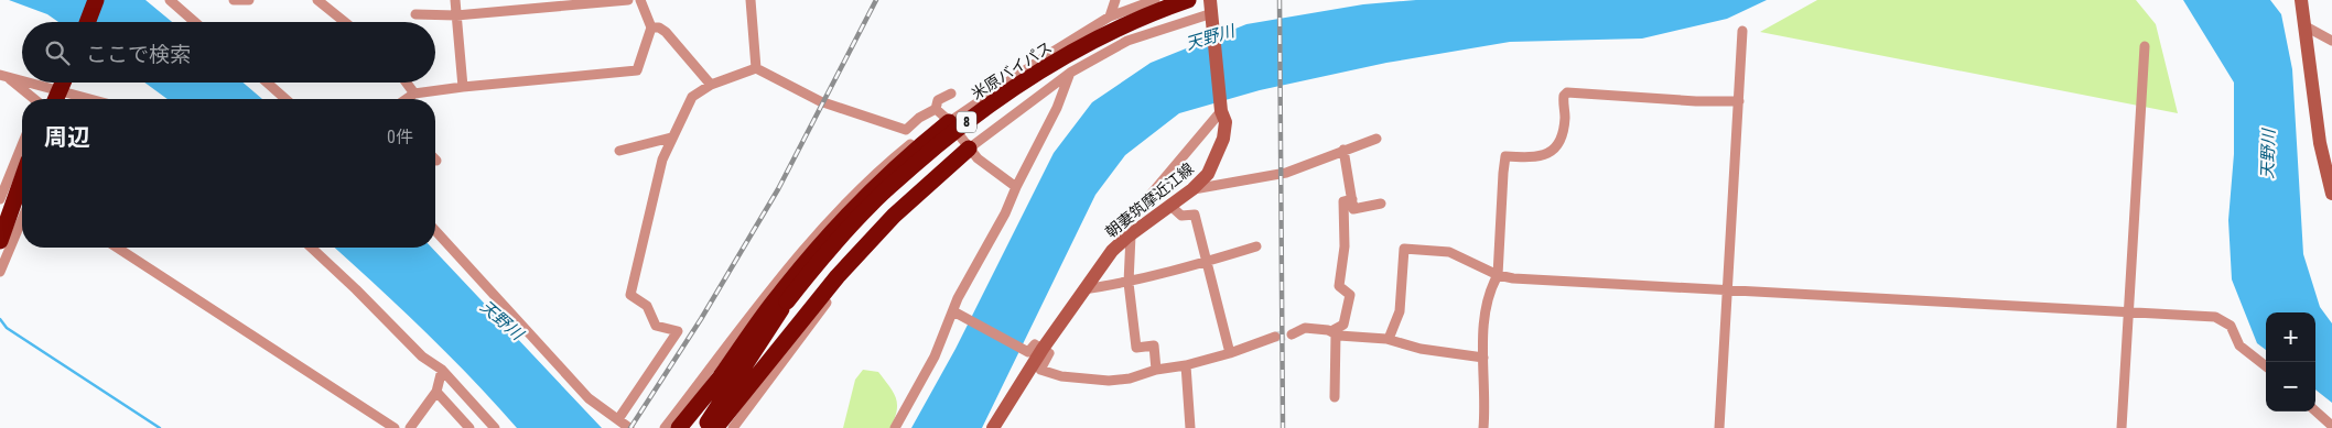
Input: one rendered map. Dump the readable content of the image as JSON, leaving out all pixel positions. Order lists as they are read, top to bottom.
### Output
{
  "streets": {
    "highway": ["米原バイパス", "8"],
    "main road": ["朝妻筑摩近江線"]
  },
  "water": ["天野川"],
  "page": {
    "search": "ここで検索",
    "heading": ["周辺", "0件"],
    "map_buttons": ["+", "−"]
  }
}
